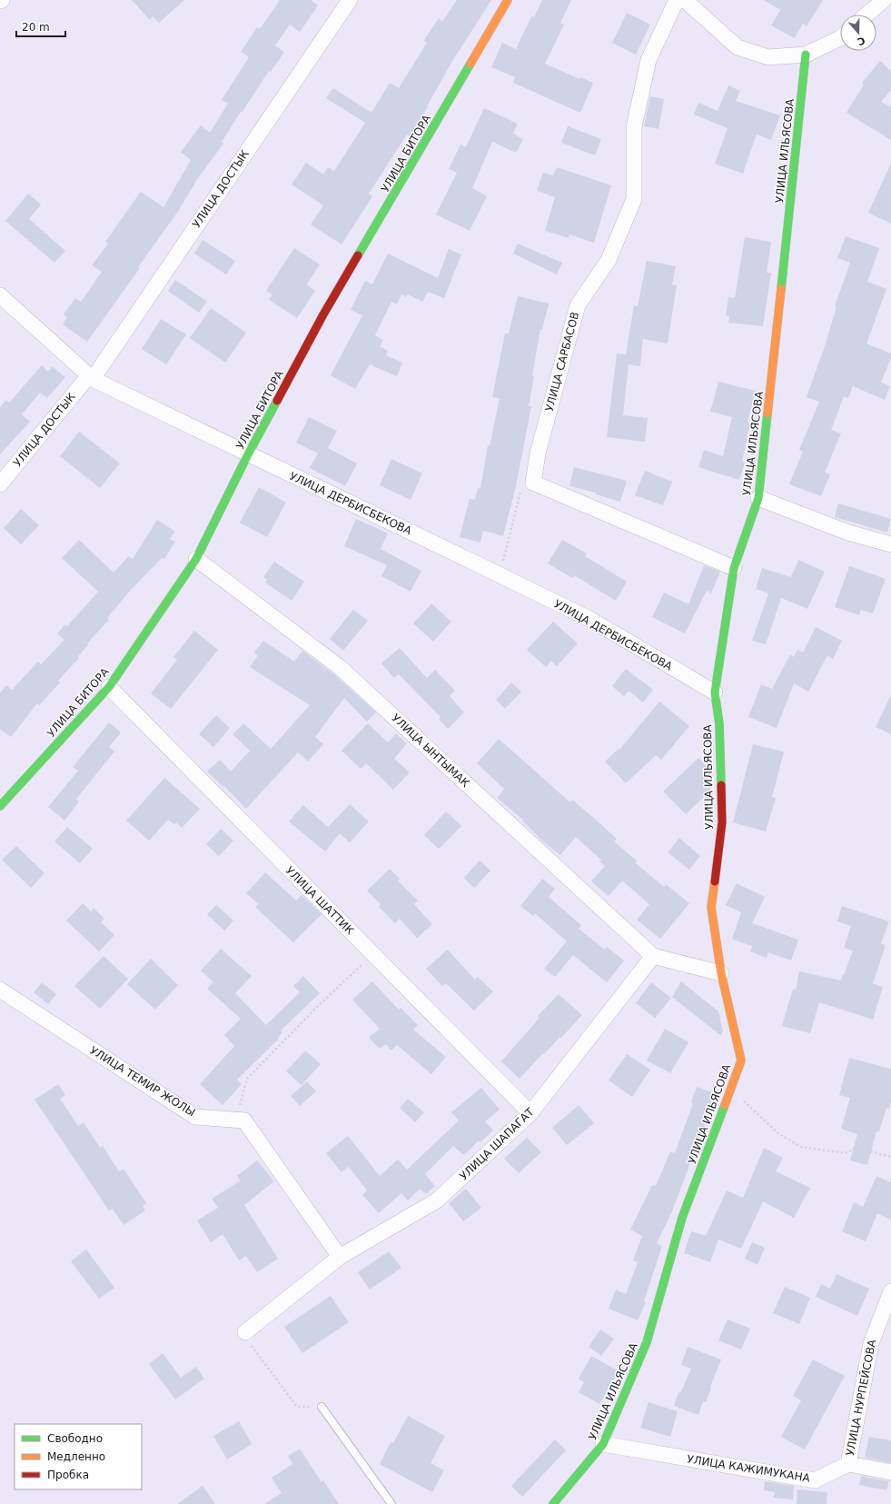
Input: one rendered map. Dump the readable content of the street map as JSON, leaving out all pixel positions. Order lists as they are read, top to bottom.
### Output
{
  "streets": {
    "street": [
      "УЛИЦА ИЛЬЯСОВА",
      "УЛИЦА БИТОРА",
      "УЛИЦА ДОСТЫК",
      "УЛИЦА САРБАСОВ",
      "УЛИЦА ДЕРБИСБЕКОВА",
      "УЛИЦА ЫНТЫМАК",
      "УЛИЦА ШАТТИК",
      "УЛИЦА ТЕМИР ЖОЛЫ",
      "УЛИЦА ШАПАГАТ",
      "УЛИЦА НУРПЕЙСОВА",
      "УЛИЦА КАЖИМУКАНА"
    ]
  },
  "crossings": [
    ["УЛИЦА ИЛЬЯСОВА", "УЛИЦА ДЕРБИСБЕКОВА"],
    ["УЛИЦА ИЛЬЯСОВА", "УЛИЦА КАЖИМУКАНА"],
    ["УЛИЦА БИТОРА", "УЛИЦА ДЕРБИСБЕКОВА"],
    ["УЛИЦА БИТОРА", "УЛИЦА ЫНТЫМАК"],
    ["УЛИЦА БИТОРА", "УЛИЦА ШАТТИК"],
    ["УЛИЦА ДОСТЫК", "УЛИЦА ДЕРБИСБЕКОВА"],
    ["УЛИЦА ЫНТЫМАК", "УЛИЦА ШАПАГАТ"],
    ["УЛИЦА ШАТТИК", "УЛИЦА ШАПАГАТ"],
    ["УЛИЦА ТЕМИР ЖОЛЫ", "УЛИЦА ШАПАГАТ"],
    ["УЛИЦА НУРПЕЙСОВА", "УЛИЦА КАЖИМУКАНА"]
  ],
  "legend": ["Свободно", "Медленно", "Пробка"],
  "scale_bar": "20 m",
  "north": "bottom"
}
